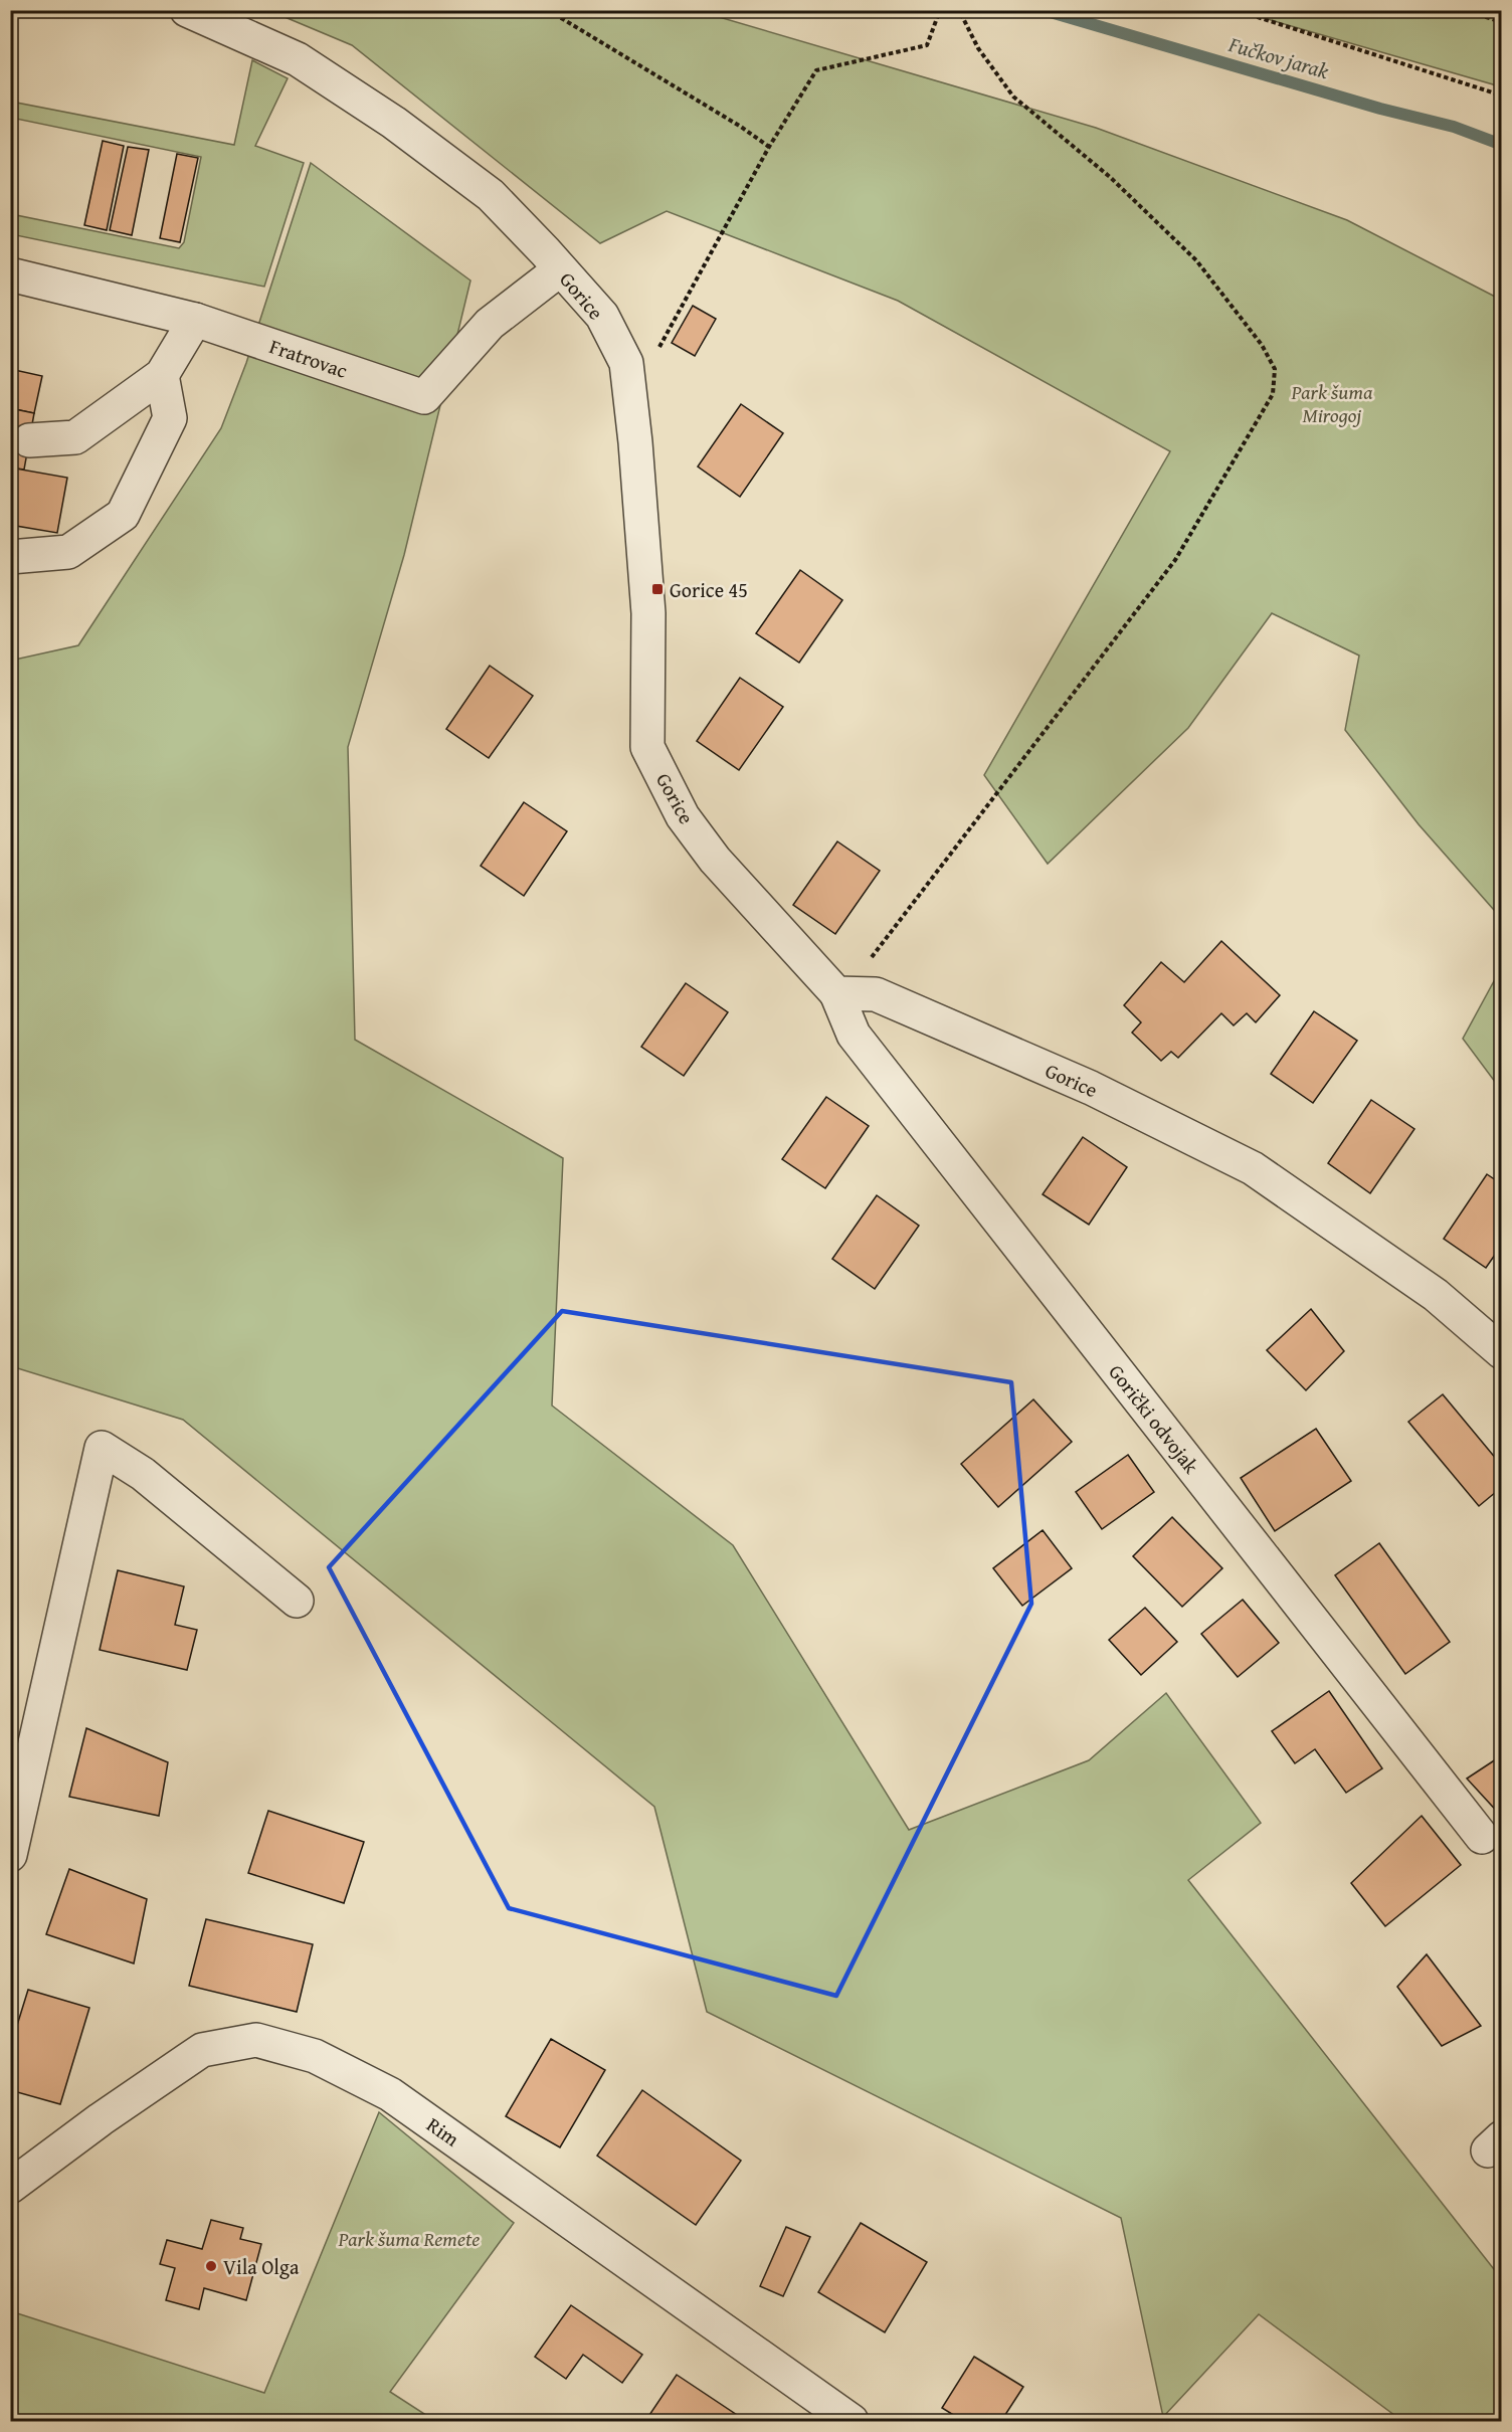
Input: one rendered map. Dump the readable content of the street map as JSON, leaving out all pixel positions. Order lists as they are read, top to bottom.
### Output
{
  "streets": {
    "street": [
      "Gorice",
      "Fratrovac",
      "Gorički odvojak",
      "Rim"
    ]
  },
  "crossings": [
    ["Gorice", "Fratrovac"],
    ["Gorice", "Gorički odvojak"]
  ],
  "water": ["Fučkov jarak"],
  "parks": ["Park šuma Mirogoj", "Park šuma Remete"],
  "places": {
    "transit": ["Gorice 45"],
    "other": ["Vila Olga"]
  }
}
